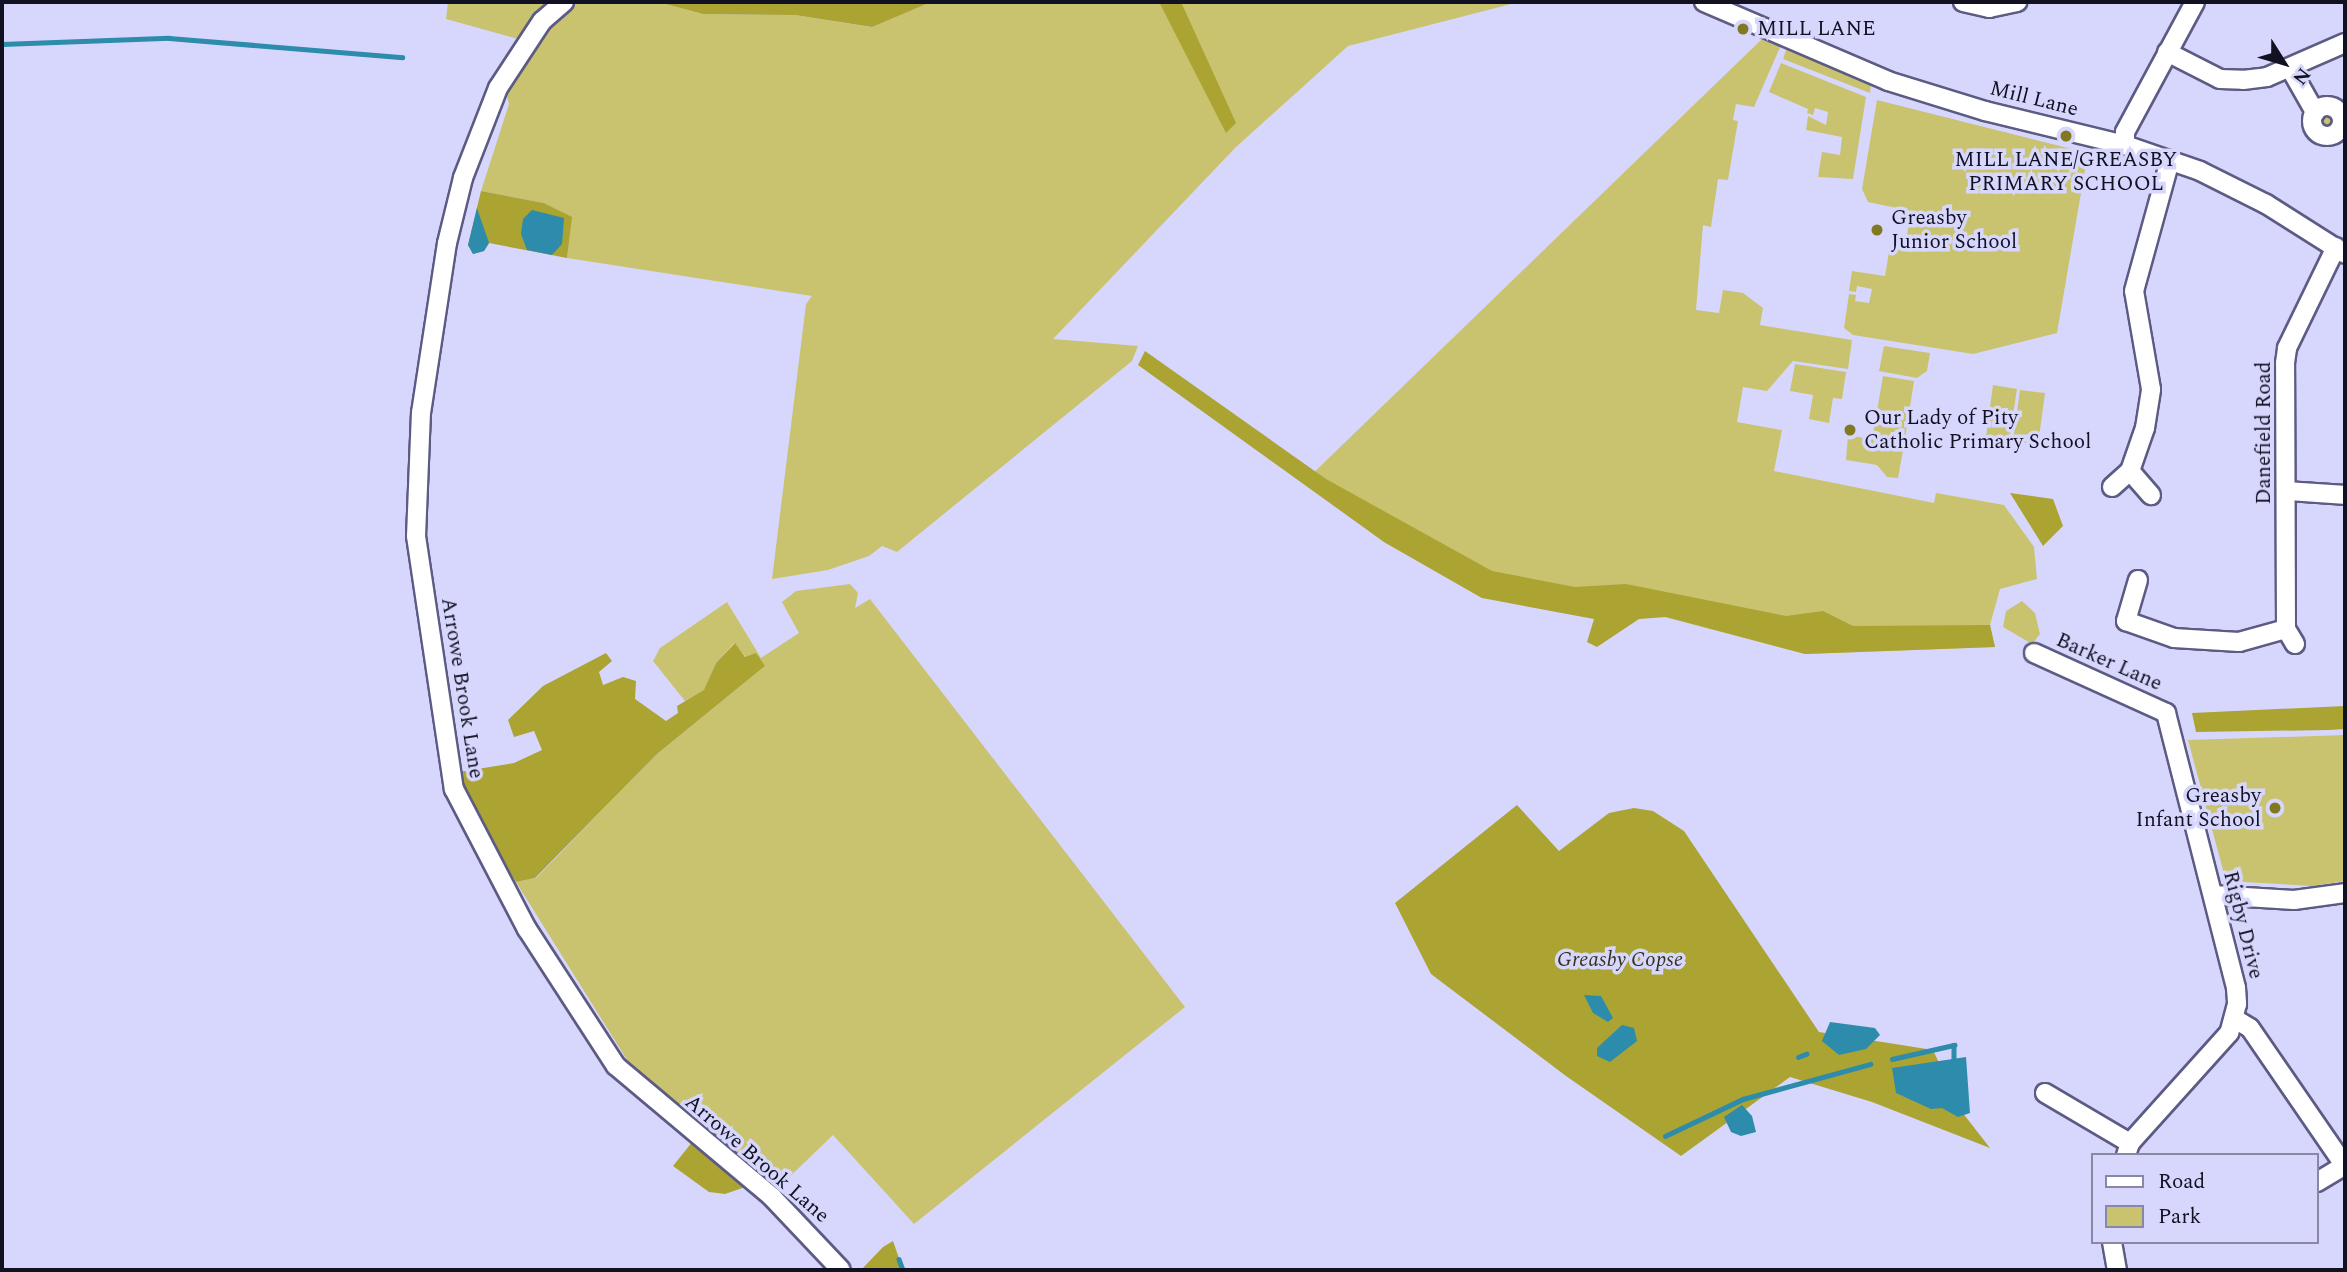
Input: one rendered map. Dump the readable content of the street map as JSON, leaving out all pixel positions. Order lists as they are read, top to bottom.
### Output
{
  "streets": {
    "street": [
      "Mill Lane",
      "Danefield Road",
      "Barker Lane",
      "Arrowe Brook Lane",
      "Rigby Drive"
    ]
  },
  "crossings": [
    ["Mill Lane", "Danefield Road"],
    ["Barker Lane", "Rigby Drive"]
  ],
  "parks": ["Greasby Copse"],
  "places": [
    "MILL LANE",
    "MILL LANE/GREASBY PRIMARY SCHOOL",
    "Greasby Junior School",
    "Our Lady of Pity Catholic Primary School",
    "Greasby Infant School"
  ],
  "legend": ["Road", "Park"],
  "north": "bottom right"
}
